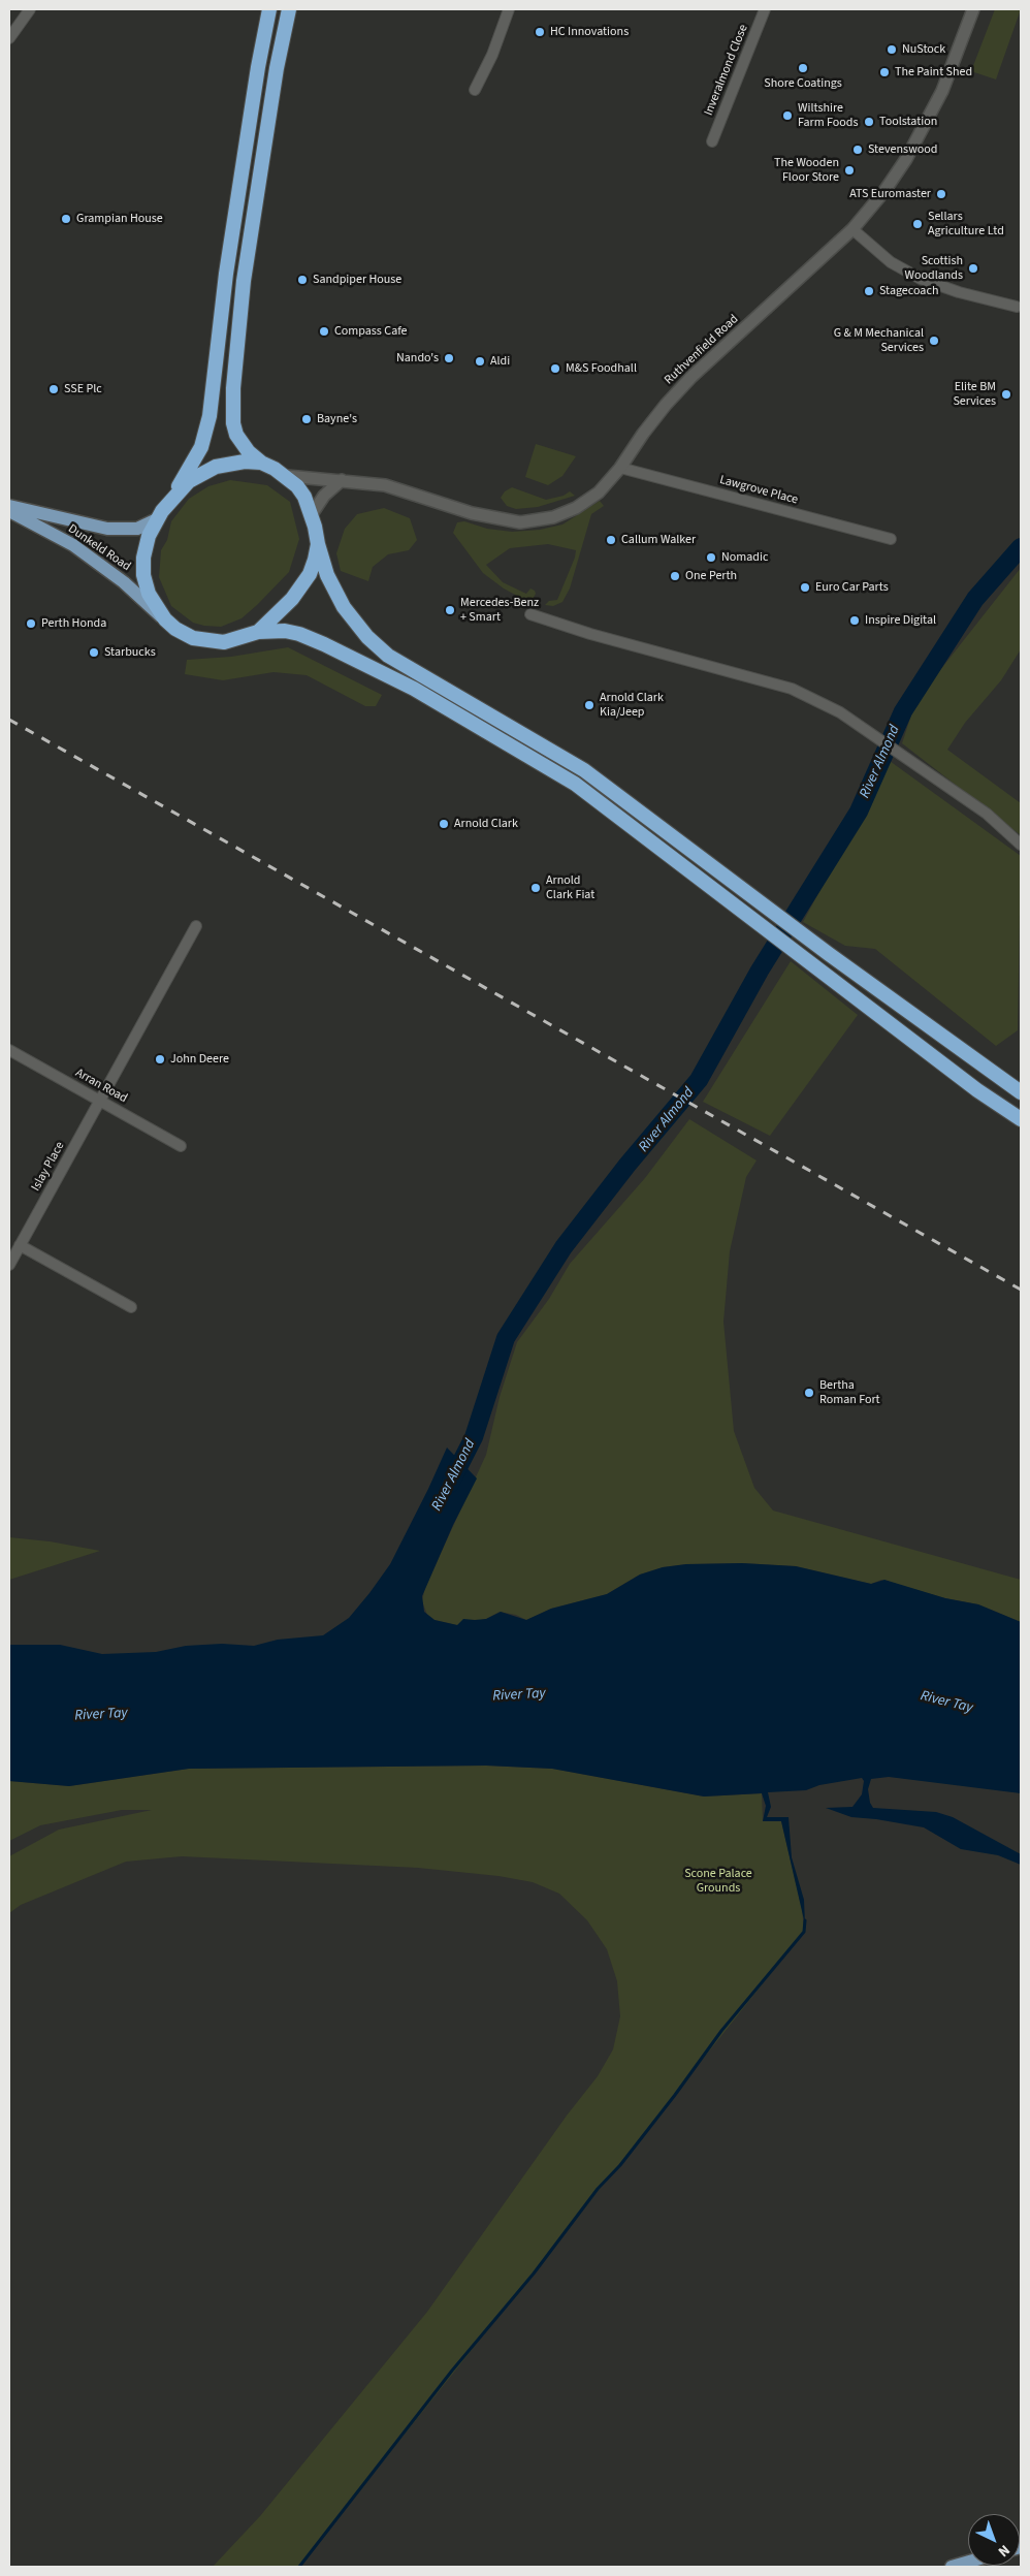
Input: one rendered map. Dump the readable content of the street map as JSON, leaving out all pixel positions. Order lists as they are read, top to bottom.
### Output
{
  "streets": {
    "main road": ["Dunkeld Road"],
    "street": [
      "Inveralmond Close",
      "Ruthvenfield Road",
      "Lawgrove Place",
      "Arran Road",
      "Islay Place"
    ]
  },
  "crossings": [
    ["Ruthvenfield Road", "Lawgrove Place"],
    ["Ruthvenfield Road", "Dunkeld Road"],
    ["Arran Road", "Islay Place"]
  ],
  "water": ["River Almond", "River Tay"],
  "parks": ["Scone Palace Grounds"],
  "places": [
    "HC Innovations",
    "NuStock",
    "Shore Coatings",
    "The Paint Shed",
    "Wiltshire Farm Foods",
    "Toolstation",
    "Stevenswood",
    "The Wooden Floor Store",
    "ATS Euromaster",
    "Grampian House",
    "Sellars Agriculture Ltd",
    "Scottish Woodlands",
    "Sandpiper House",
    "Stagecoach",
    "Compass Cafe",
    "G & M Mechanical Services",
    "Nando's",
    "Aldi",
    "M&S Foodhall",
    "SSE Plc",
    "Elite BM Services",
    "Bayne's",
    "Callum Walker",
    "Nomadic",
    "One Perth",
    "Euro Car Parts",
    "Mercedes-Benz + Smart",
    "Inspire Digital",
    "Perth Honda",
    "Starbucks",
    "Arnold Clark Kia/Jeep",
    "Arnold Clark",
    "Arnold Clark Fiat",
    "John Deere",
    "Bertha Roman Fort"
  ],
  "north": "bottom right"
}
